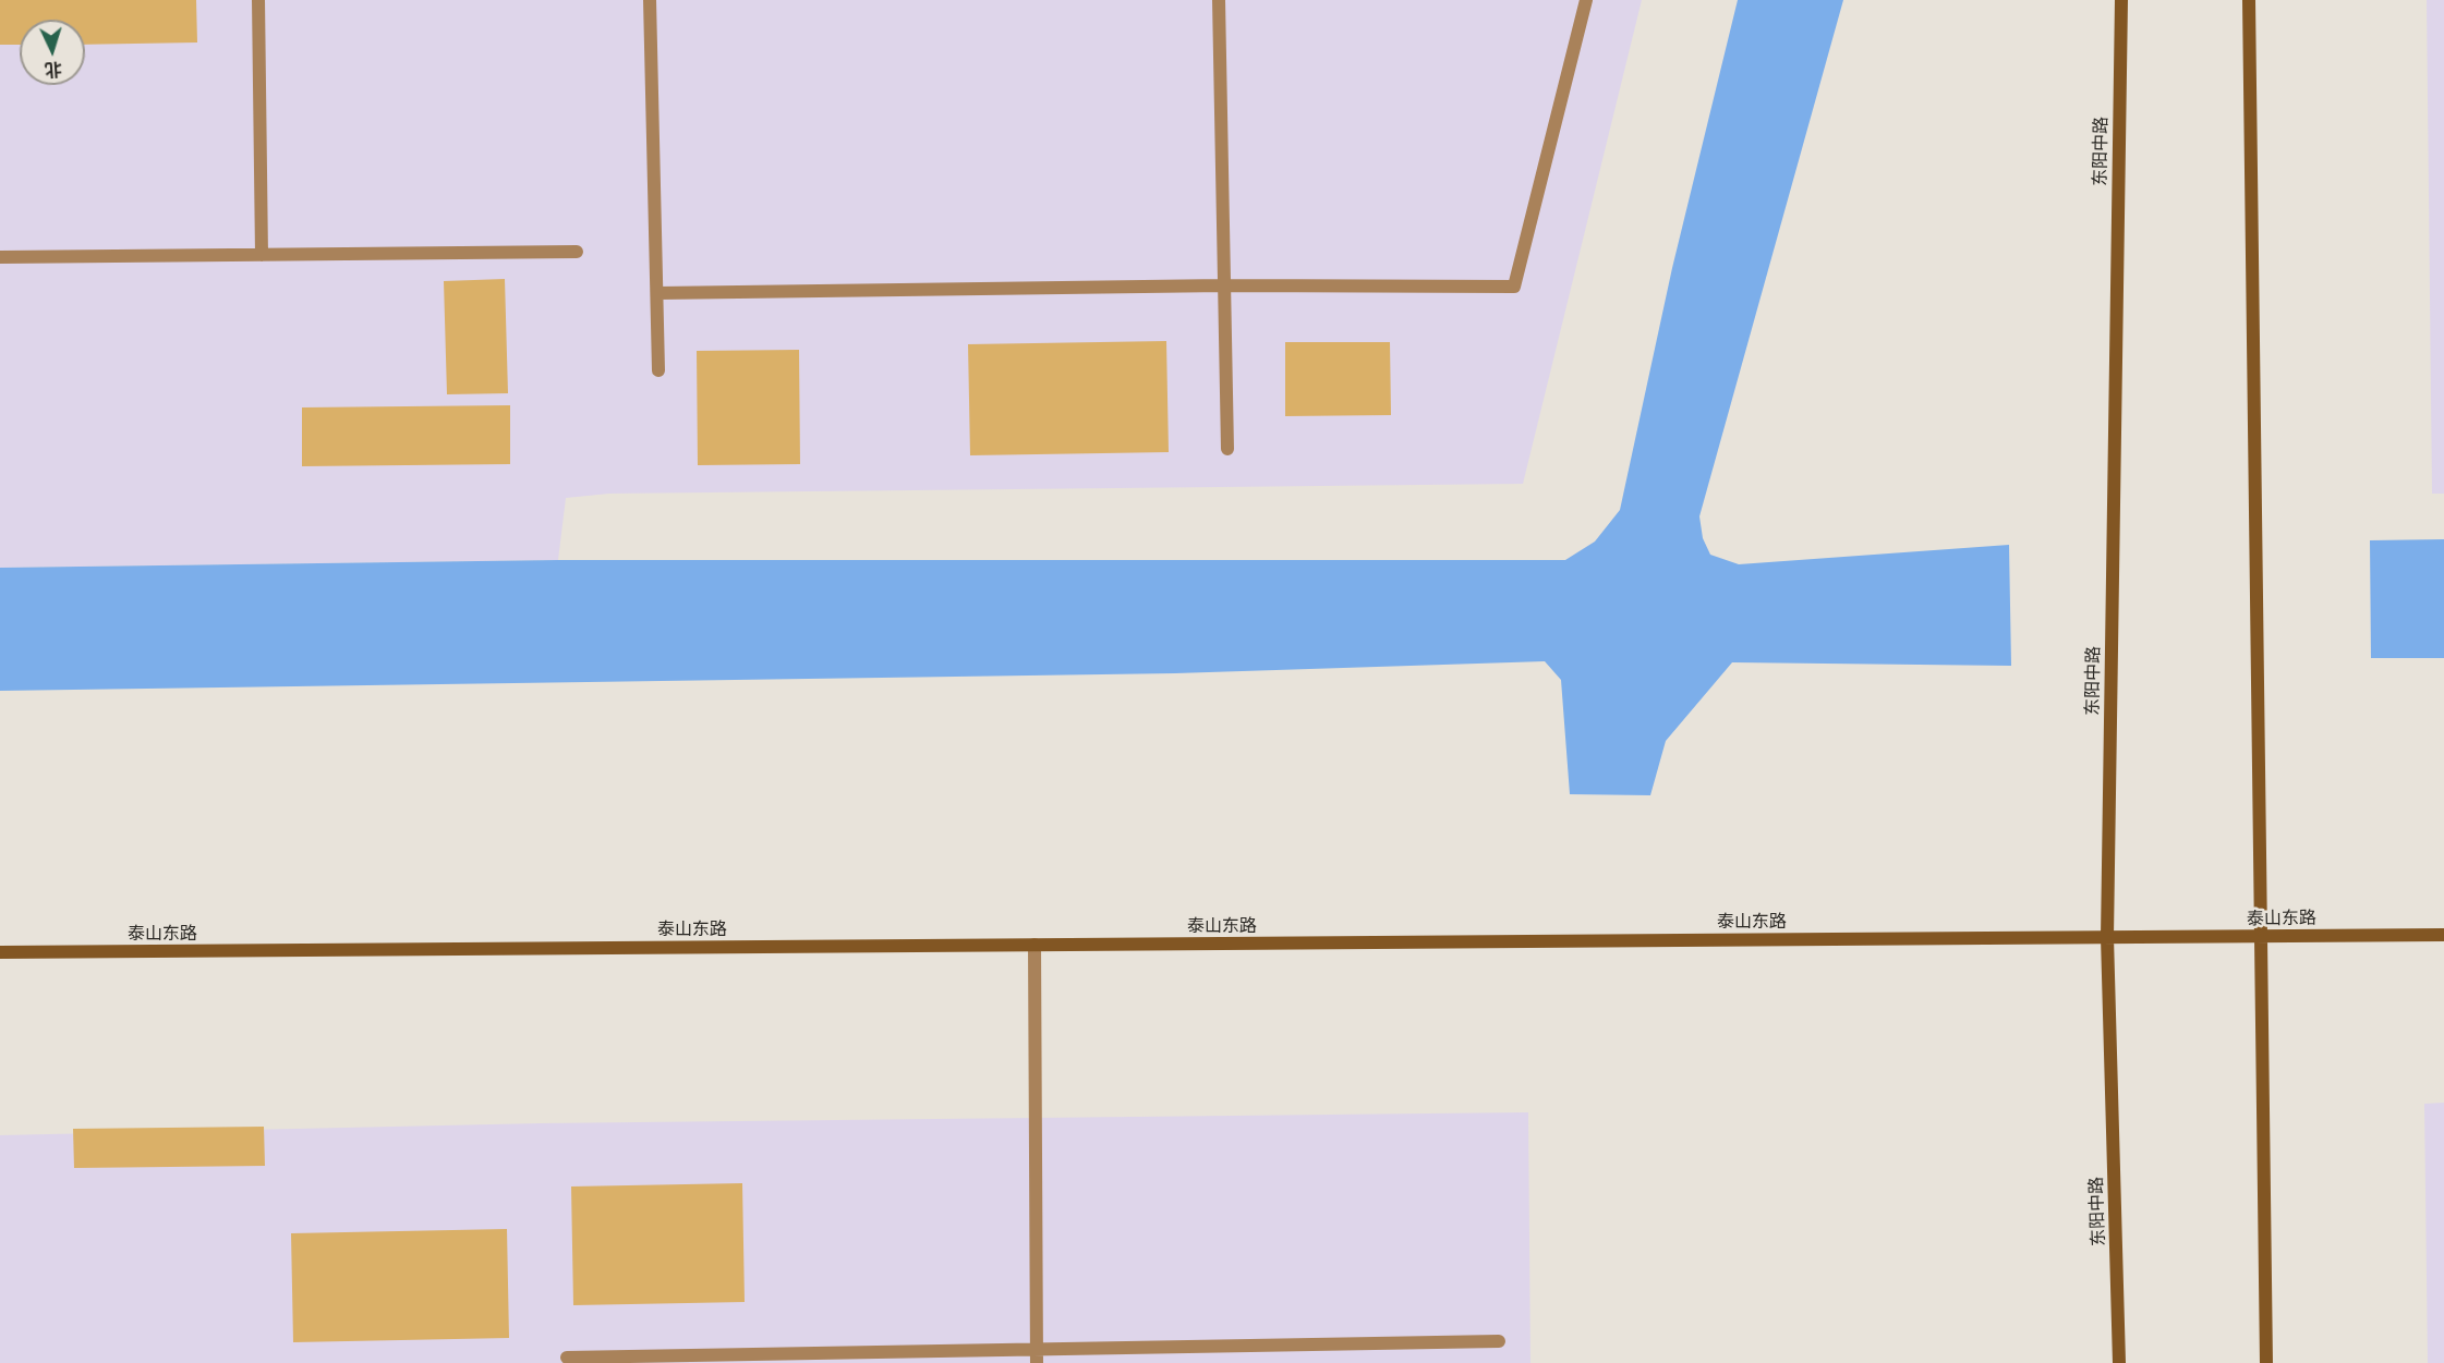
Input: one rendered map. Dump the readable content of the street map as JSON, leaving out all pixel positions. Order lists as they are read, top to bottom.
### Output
{
  "streets": {
    "main road": ["东阳中路", "泰山东路"]
  },
  "crossings": [
    ["东阳中路", "泰山东路"]
  ],
  "north": "bottom"
}
